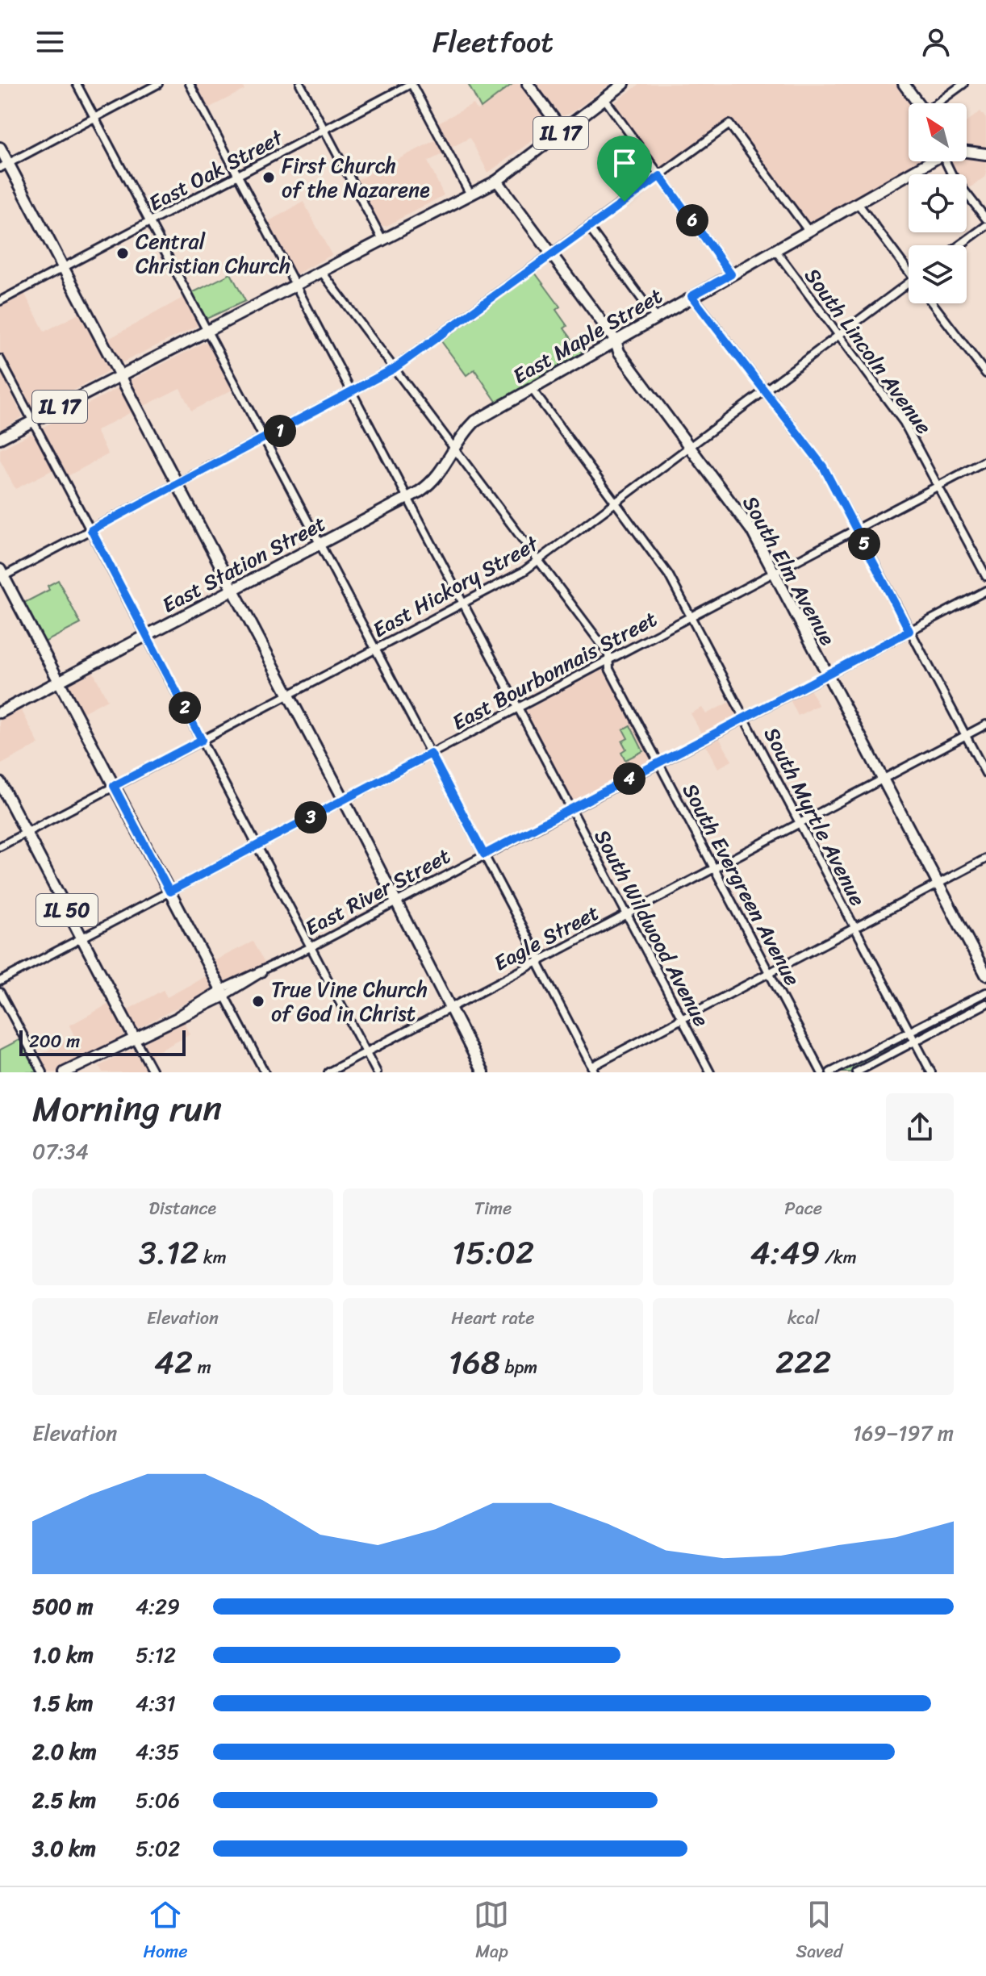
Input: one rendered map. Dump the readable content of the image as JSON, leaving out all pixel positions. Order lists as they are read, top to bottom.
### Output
{
  "streets": {
    "main road": [
      "IL 17",
      "East Maple Street",
      "East Station Street",
      "South Elm Avenue",
      "East River Street",
      "IL 50"
    ],
    "street": [
      "East Oak Street",
      "South Lincoln Avenue",
      "East Hickory Street",
      "East Bourbonnais Street",
      "South Myrtle Avenue",
      "South Evergreen Avenue",
      "South Wildwood Avenue",
      "Eagle Street"
    ]
  },
  "crossings": [
    ["IL 17", "South Elm Avenue"],
    ["IL 17", "South Evergreen Avenue"],
    ["IL 17", "South Wildwood Avenue"],
    ["East Oak Street", "South Wildwood Avenue"],
    ["East Maple Street", "South Lincoln Avenue"],
    ["East Maple Street", "East Station Street"],
    ["East Maple Street", "South Elm Avenue"],
    ["East Maple Street", "South Myrtle Avenue"],
    ["East Maple Street", "South Evergreen Avenue"],
    ["South Lincoln Avenue", "East Hickory Street"],
    ["South Lincoln Avenue", "East Bourbonnais Street"],
    ["East Station Street", "South Evergreen Avenue"],
    ["East Station Street", "South Wildwood Avenue"],
    ["South Elm Avenue", "East Hickory Street"],
    ["South Elm Avenue", "East Bourbonnais Street"],
    ["South Elm Avenue", "East River Street"],
    ["South Elm Avenue", "Eagle Street"],
    ["East Hickory Street", "South Myrtle Avenue"],
    ["East Hickory Street", "South Evergreen Avenue"],
    ["East Hickory Street", "IL 50"],
    ["East Hickory Street", "South Wildwood Avenue"],
    ["East Bourbonnais Street", "South Myrtle Avenue"],
    ["East Bourbonnais Street", "South Evergreen Avenue"],
    ["East Bourbonnais Street", "IL 50"],
    ["East Bourbonnais Street", "South Wildwood Avenue"],
    ["South Myrtle Avenue", "East River Street"],
    ["South Myrtle Avenue", "Eagle Street"],
    ["South Evergreen Avenue", "East River Street"],
    ["South Evergreen Avenue", "Eagle Street"],
    ["East River Street", "IL 50"],
    ["East River Street", "South Wildwood Avenue"],
    ["South Wildwood Avenue", "Eagle Street"]
  ],
  "places": ["First Church of the Nazarene", "Central Christian Church", "True Vine Church of God in Christ"],
  "scale_bar": "200 m",
  "north": "top left",
  "page": {
    "header": "Fleetfoot",
    "pins": [
      "6",
      "1",
      "5",
      "2",
      "4",
      "3"
    ],
    "scale": "200 m",
    "heading": ["Morning run", "07:34"],
    "stats": [
      ["Distance", "3.12 km"],
      ["Time", "15:02"],
      ["Pace", "4:49 /km"],
      ["Elevation", "42 m"],
      ["Heart rate", "168 bpm"],
      ["kcal", "222"]
    ],
    "chart": ["Elevation", "169–197 m"],
    "list": [
      {
        "name": "500 m",
        "note": "4:29"
      },
      {
        "name": "1.0 km",
        "note": "5:12"
      },
      {
        "name": "1.5 km",
        "note": "4:31"
      },
      {
        "name": "2.0 km",
        "note": "4:35"
      },
      {
        "name": "2.5 km",
        "note": "5:06"
      },
      {
        "name": "3.0 km",
        "note": "5:02"
      }
    ],
    "tabs": ["Home", "Map", "Saved"]
  }
}
